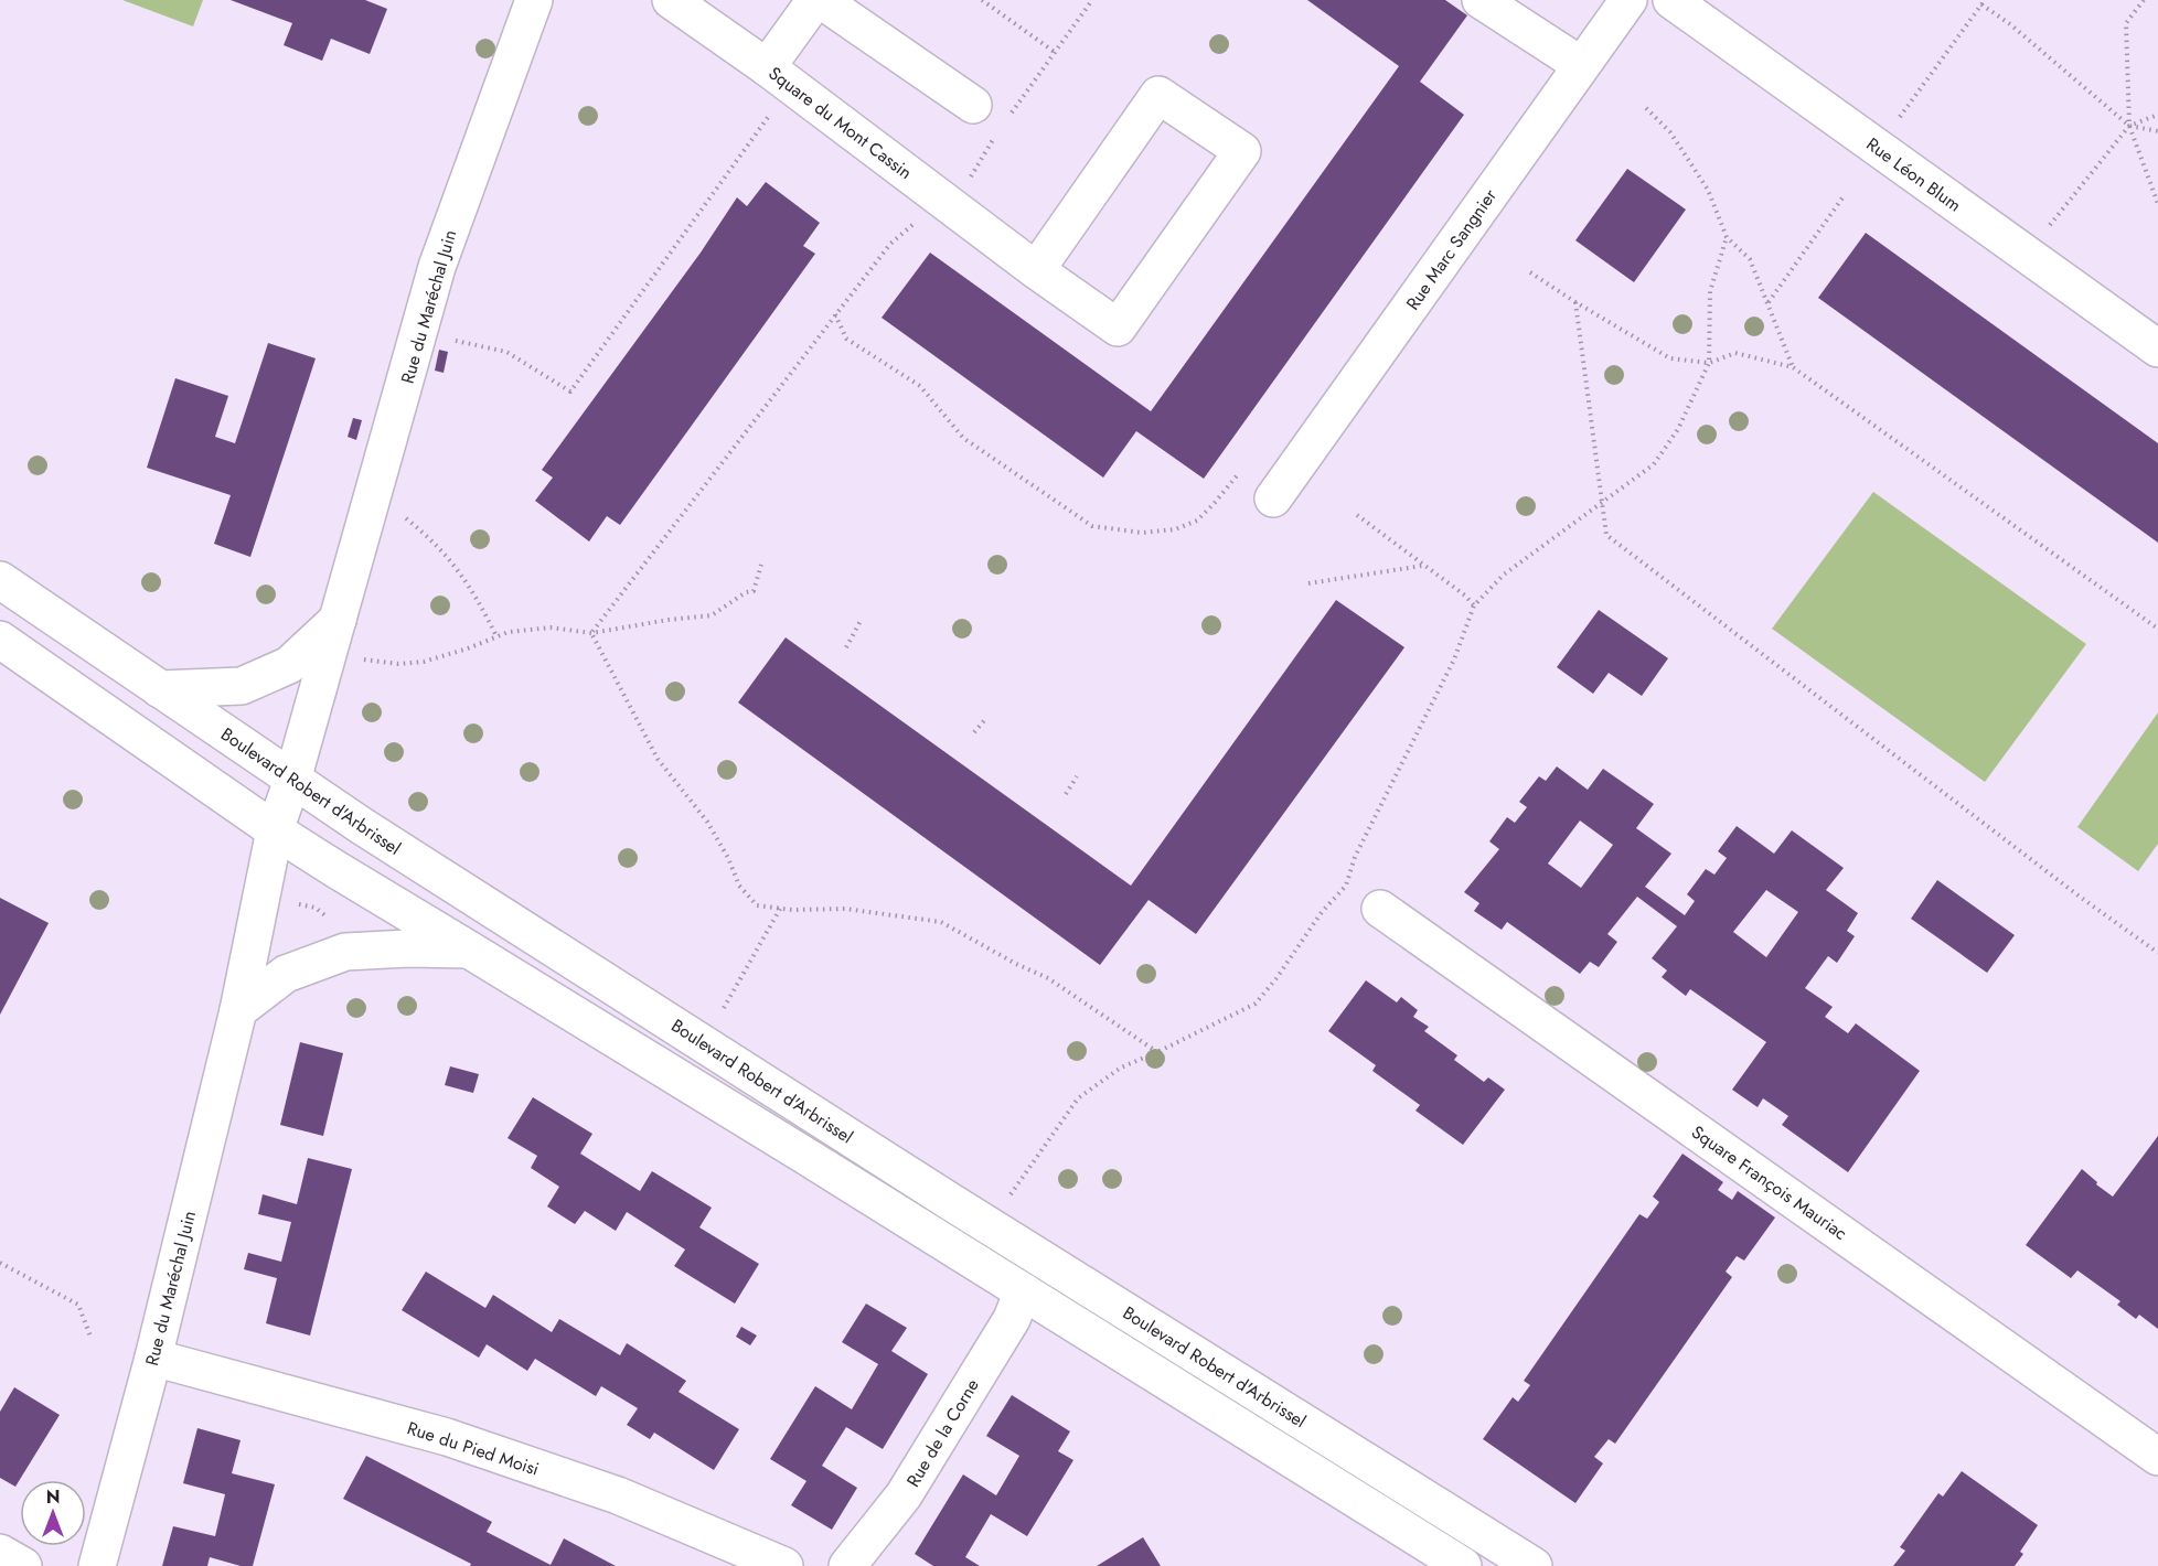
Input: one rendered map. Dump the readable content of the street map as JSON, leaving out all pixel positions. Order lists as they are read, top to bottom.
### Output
{
  "streets": {
    "street": [
      "Square du Mont Cassin",
      "Rue Léon Blum",
      "Rue Marc Sangnier",
      "Rue du Maréchal Juin",
      "Boulevard Robert d'Arbrissel",
      "Square François Mauriac",
      "Rue de la Corne",
      "Rue du Pied Moisi"
    ]
  },
  "crossings": [
    ["Rue du Maréchal Juin", "Boulevard Robert d'Arbrissel"],
    ["Rue du Maréchal Juin", "Rue du Pied Moisi"],
    ["Boulevard Robert d'Arbrissel", "Rue de la Corne"]
  ],
  "north": "top"
}
